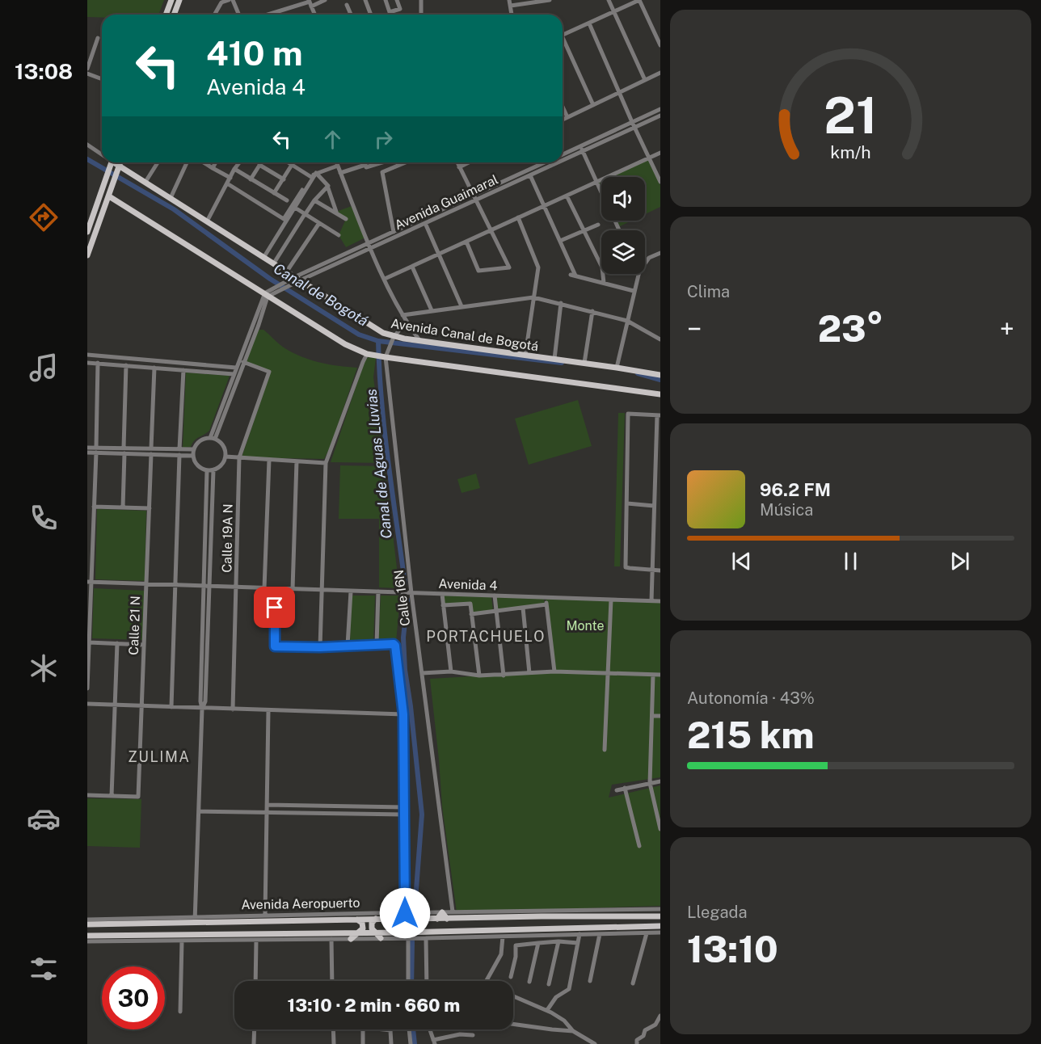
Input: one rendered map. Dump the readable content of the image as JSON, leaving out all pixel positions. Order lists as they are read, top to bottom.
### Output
{
  "streets": {
    "main road": ["Avenida Canal de Bogotá", "Avenida Aeropuerto"],
    "street": [
      "Avenida Guaimaral",
      "Calle 19A N",
      "Avenida 4",
      "Calle 16N",
      "Calle 21 N"
    ]
  },
  "crossings": [
    ["Avenida Guaimaral", "Avenida Canal de Bogotá"],
    ["Avenida Canal de Bogotá", "Calle 16N"],
    ["Calle 19A N", "Avenida 4"],
    ["Avenida 4", "Calle 16N"],
    ["Avenida 4", "Calle 21 N"],
    ["Calle 16N", "Avenida Aeropuerto"]
  ],
  "districts": ["PORTACHUELO", "ZULIMA"],
  "water": ["Canal de Bogotá", "Canal de Aguas Lluvias"],
  "parks": ["Monte"],
  "page": {
    "tabs": "13:08",
    "turn": ["410 m", "Avenida 4"],
    "tile": [
      "Clima",
      ["Autonomía · 43%", "215 km"],
      ["Llegada", "13:10"]
    ],
    "heat": ["−", "23°", "+"],
    "song": ["96.2 FM", "Música"],
    "limit": "30",
    "trip": "13:10 · 2 min · 660 m",
    "gauge": ["21", "km/h"]
  }
}
